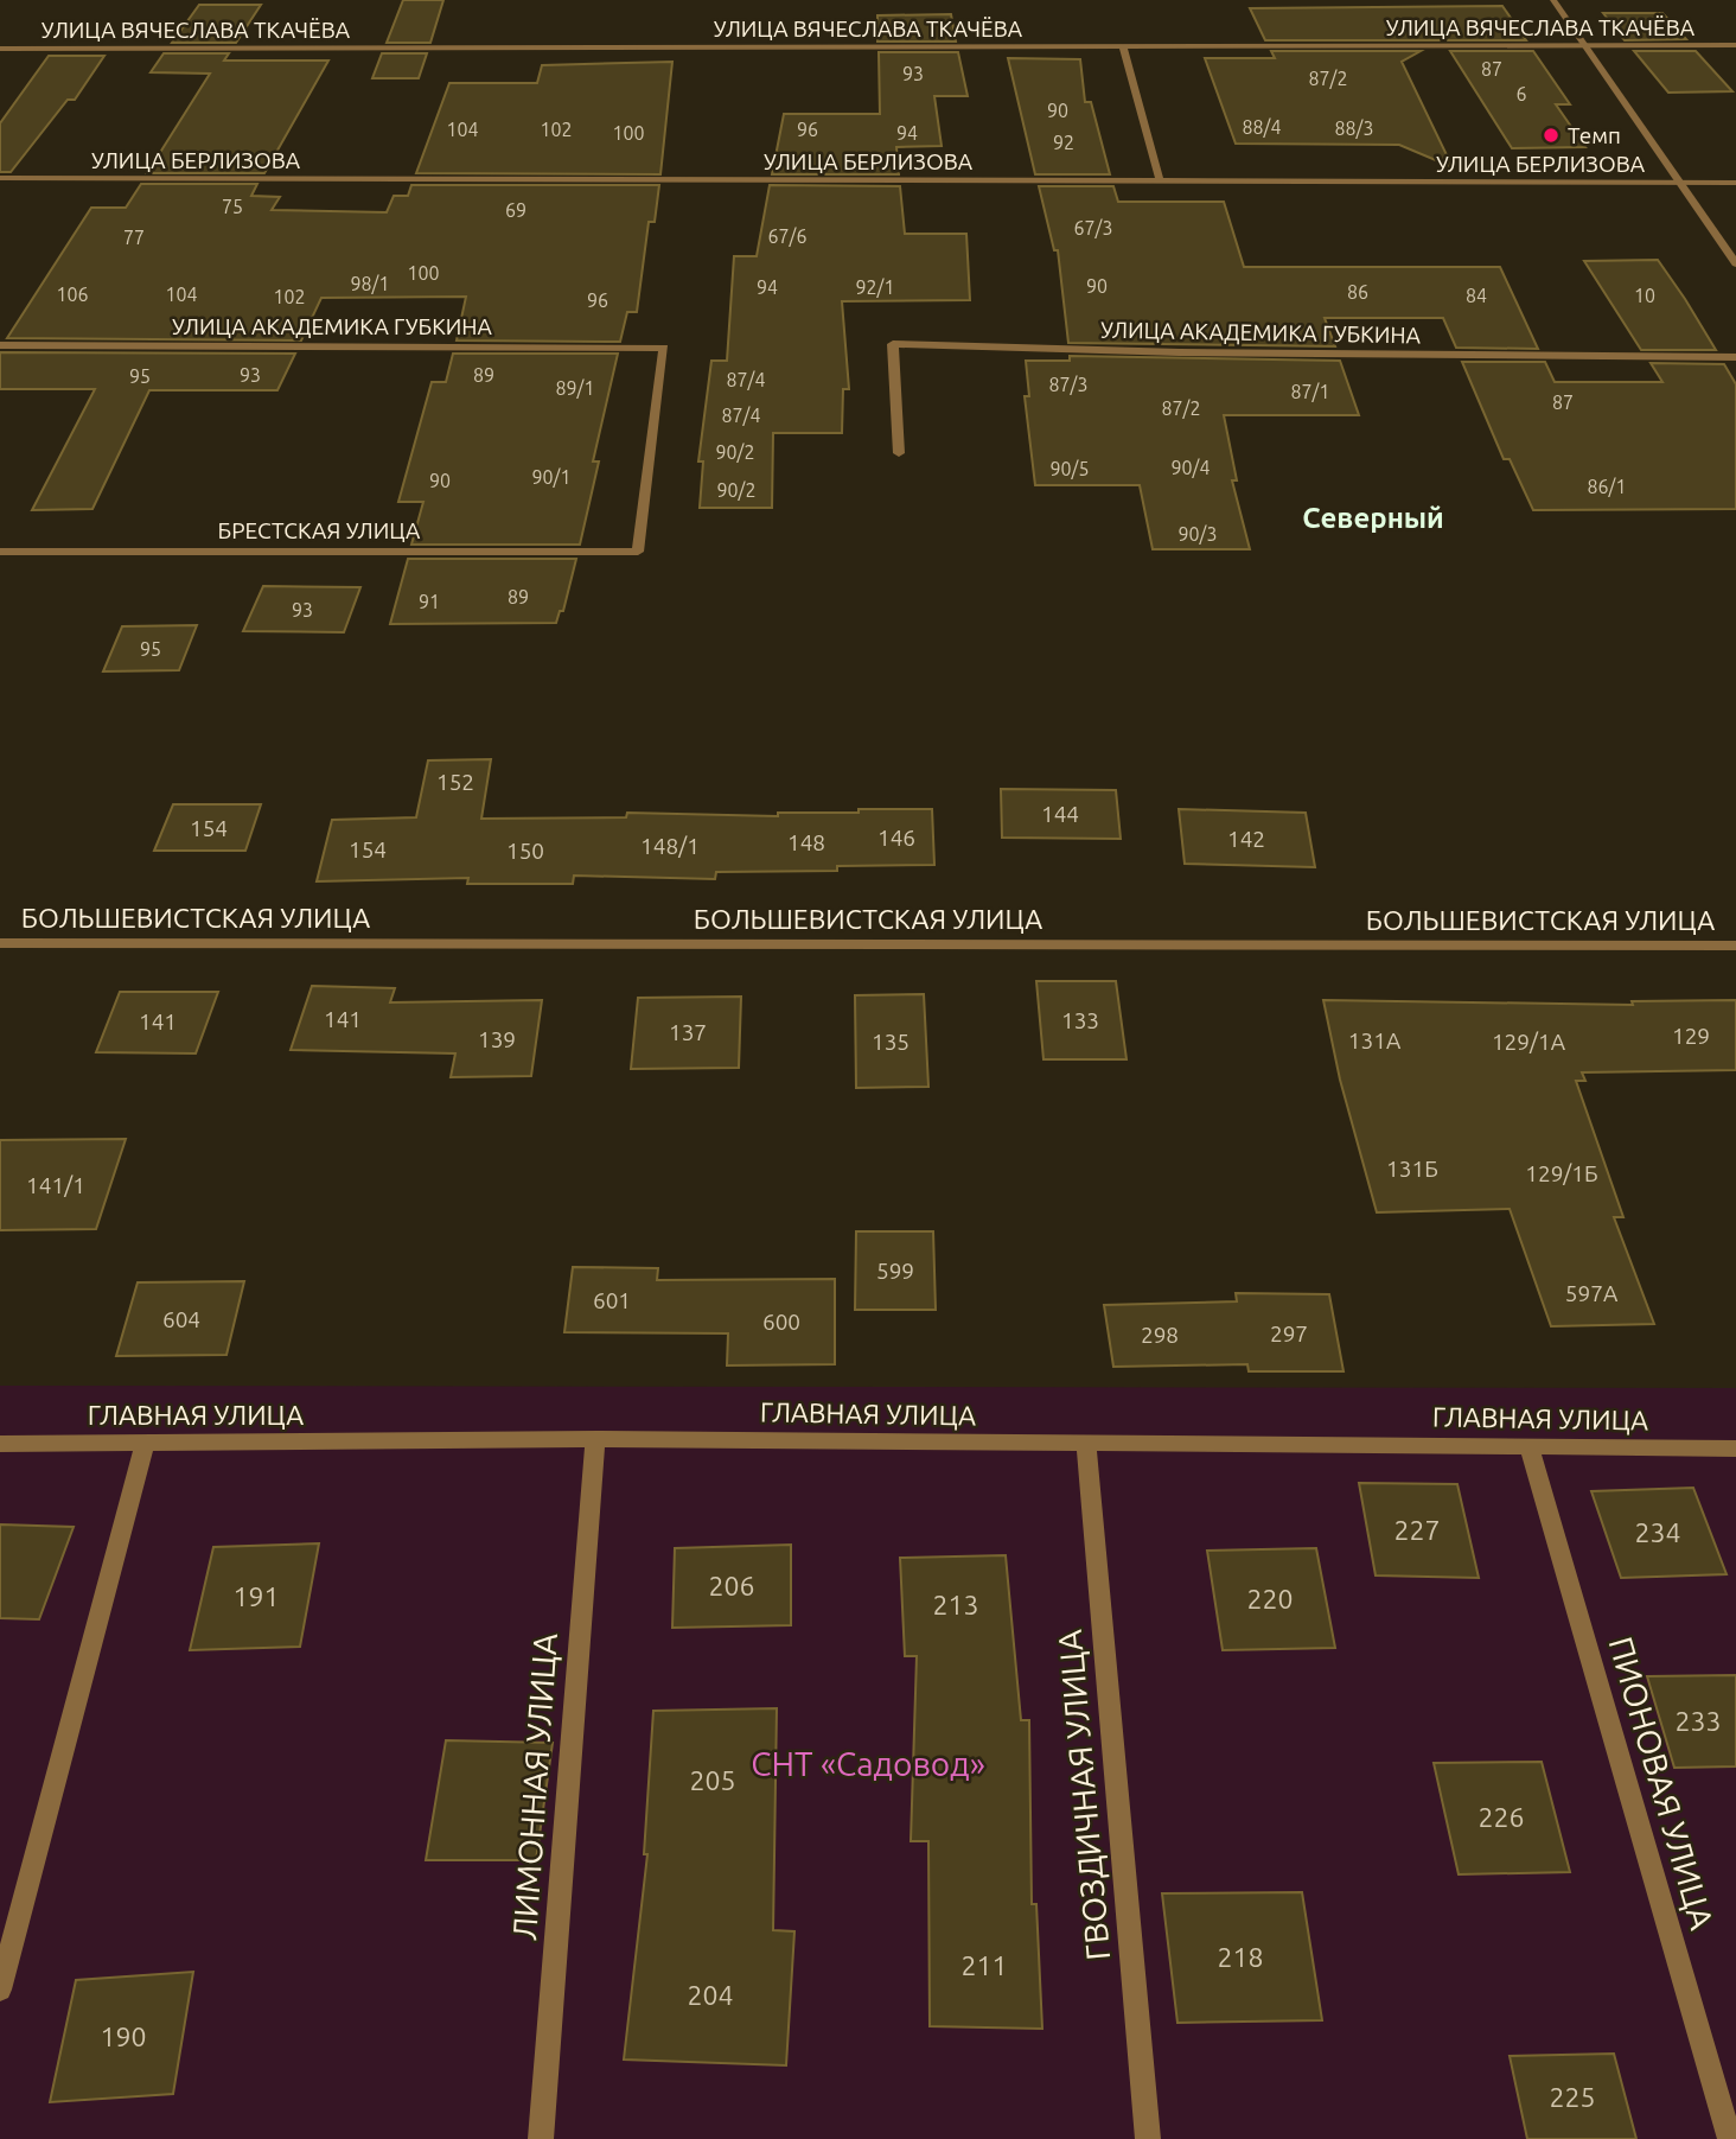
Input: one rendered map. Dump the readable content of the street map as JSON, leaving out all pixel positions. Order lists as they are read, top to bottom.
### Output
{
  "streets": {
    "street": [
      "УЛИЦА ВЯЧЕСЛАВА ТКАЧЁВА",
      "УЛИЦА БЕРЛИЗОВА",
      "УЛИЦА АКАДЕМИКА ГУБКИНА",
      "БРЕСТСКАЯ УЛИЦА",
      "БОЛЬШЕВИСТСКАЯ УЛИЦА",
      "ГЛАВНАЯ УЛИЦА",
      "ПИОНОВАЯ УЛИЦА",
      "ЛИМОННАЯ УЛИЦА",
      "ГВОЗДИЧНАЯ УЛИЦА"
    ]
  },
  "crossings": [
    ["УЛИЦА АКАДЕМИКА ГУБКИНА", "БРЕСТСКАЯ УЛИЦА"],
    ["ГЛАВНАЯ УЛИЦА", "ПИОНОВАЯ УЛИЦА"],
    ["ГЛАВНАЯ УЛИЦА", "ЛИМОННАЯ УЛИЦА"],
    ["ГЛАВНАЯ УЛИЦА", "ГВОЗДИЧНАЯ УЛИЦА"]
  ],
  "districts": ["Северный"],
  "parks": ["СНТ «Садовод»"],
  "places": ["Темп"],
  "house_numbers": [
    "87",
    "93",
    "87/2",
    "6",
    "90",
    "88/4",
    "88/3",
    "104",
    "102",
    "96",
    "100",
    "94",
    "92",
    "75",
    "69",
    "67/3",
    "67/6",
    "77",
    "100",
    "98/1",
    "90",
    "94",
    "92/1",
    "86",
    "106",
    "104",
    "84",
    "10",
    "102",
    "96",
    "93",
    "89",
    "95",
    "87/4",
    "87/3",
    "89/1",
    "87/1",
    "87",
    "87/2",
    "87/4",
    "90/2",
    "90/4",
    "90/5",
    "90/1",
    "90",
    "86/1",
    "90/2",
    "90/3",
    "89",
    "91",
    "93",
    "95",
    "152",
    "144",
    "154",
    "146",
    "142",
    "148",
    "148/1",
    "154",
    "150",
    "141",
    "133",
    "141",
    "137",
    "129",
    "139",
    "131А",
    "135",
    "129/1А",
    "131Б",
    "129/1Б",
    "141/1",
    "599",
    "597А",
    "601",
    "604",
    "600",
    "297",
    "298",
    "227",
    "234",
    "206",
    "191",
    "220",
    "213",
    "233",
    "205",
    "226",
    "218",
    "211",
    "204",
    "190",
    "225"
  ]
}
